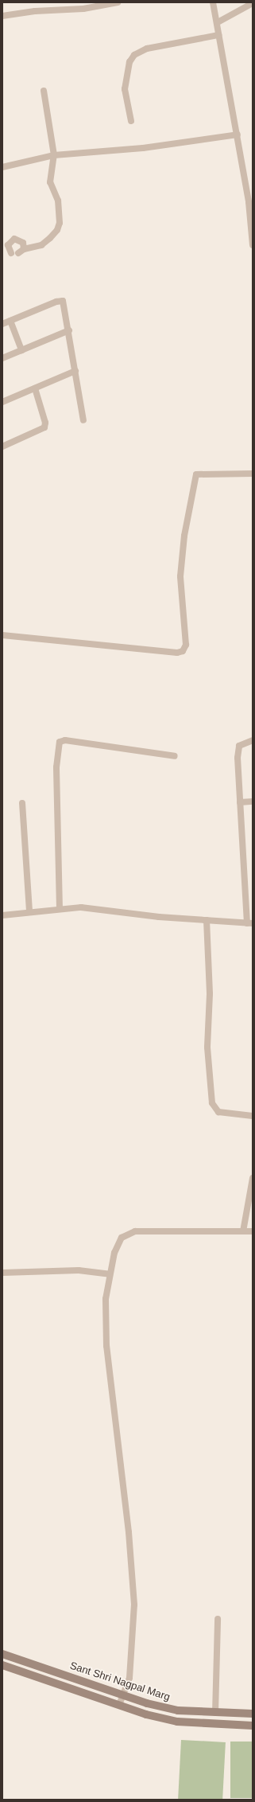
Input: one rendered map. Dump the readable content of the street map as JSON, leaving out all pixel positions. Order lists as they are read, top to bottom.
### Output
{
  "streets": {
    "street": ["Sant Shri Nagpal Marg"]
  }
}
